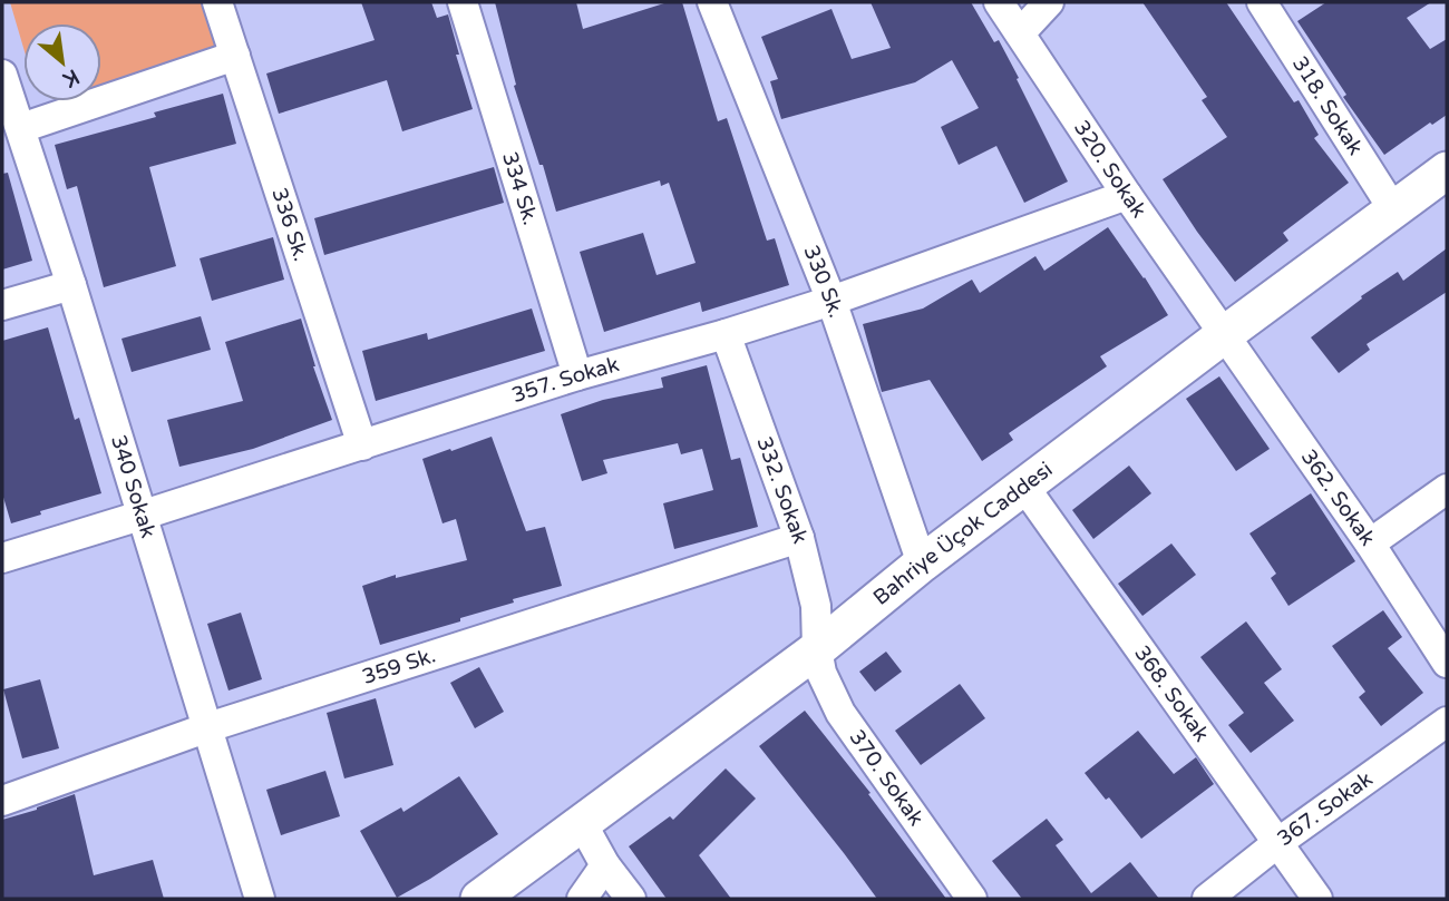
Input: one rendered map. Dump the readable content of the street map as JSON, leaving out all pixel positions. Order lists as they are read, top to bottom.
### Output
{
  "streets": {
    "street": [
      "318. Sokak",
      "320. Sokak",
      "334 Sk.",
      "336 Sk.",
      "330 Sk.",
      "357. Sokak",
      "340 Sokak",
      "332. Sokak",
      "362. Sokak",
      "Bahriye Üçok Caddesi",
      "359 Sk.",
      "368. Sokak",
      "370. Sokak",
      "367. Sokak"
    ]
  },
  "crossings": [
    ["318. Sokak", "Bahriye Üçok Caddesi"],
    ["320. Sokak", "357. Sokak"],
    ["320. Sokak", "362. Sokak"],
    ["320. Sokak", "Bahriye Üçok Caddesi"],
    ["334 Sk.", "357. Sokak"],
    ["336 Sk.", "357. Sokak"],
    ["330 Sk.", "357. Sokak"],
    ["330 Sk.", "Bahriye Üçok Caddesi"],
    ["357. Sokak", "340 Sokak"],
    ["357. Sokak", "332. Sokak"],
    ["340 Sokak", "359 Sk."],
    ["332. Sokak", "Bahriye Üçok Caddesi"],
    ["332. Sokak", "359 Sk."],
    ["332. Sokak", "370. Sokak"],
    ["362. Sokak", "Bahriye Üçok Caddesi"],
    ["Bahriye Üçok Caddesi", "368. Sokak"],
    ["Bahriye Üçok Caddesi", "370. Sokak"],
    ["368. Sokak", "367. Sokak"]
  ],
  "north": "bottom right"
}
